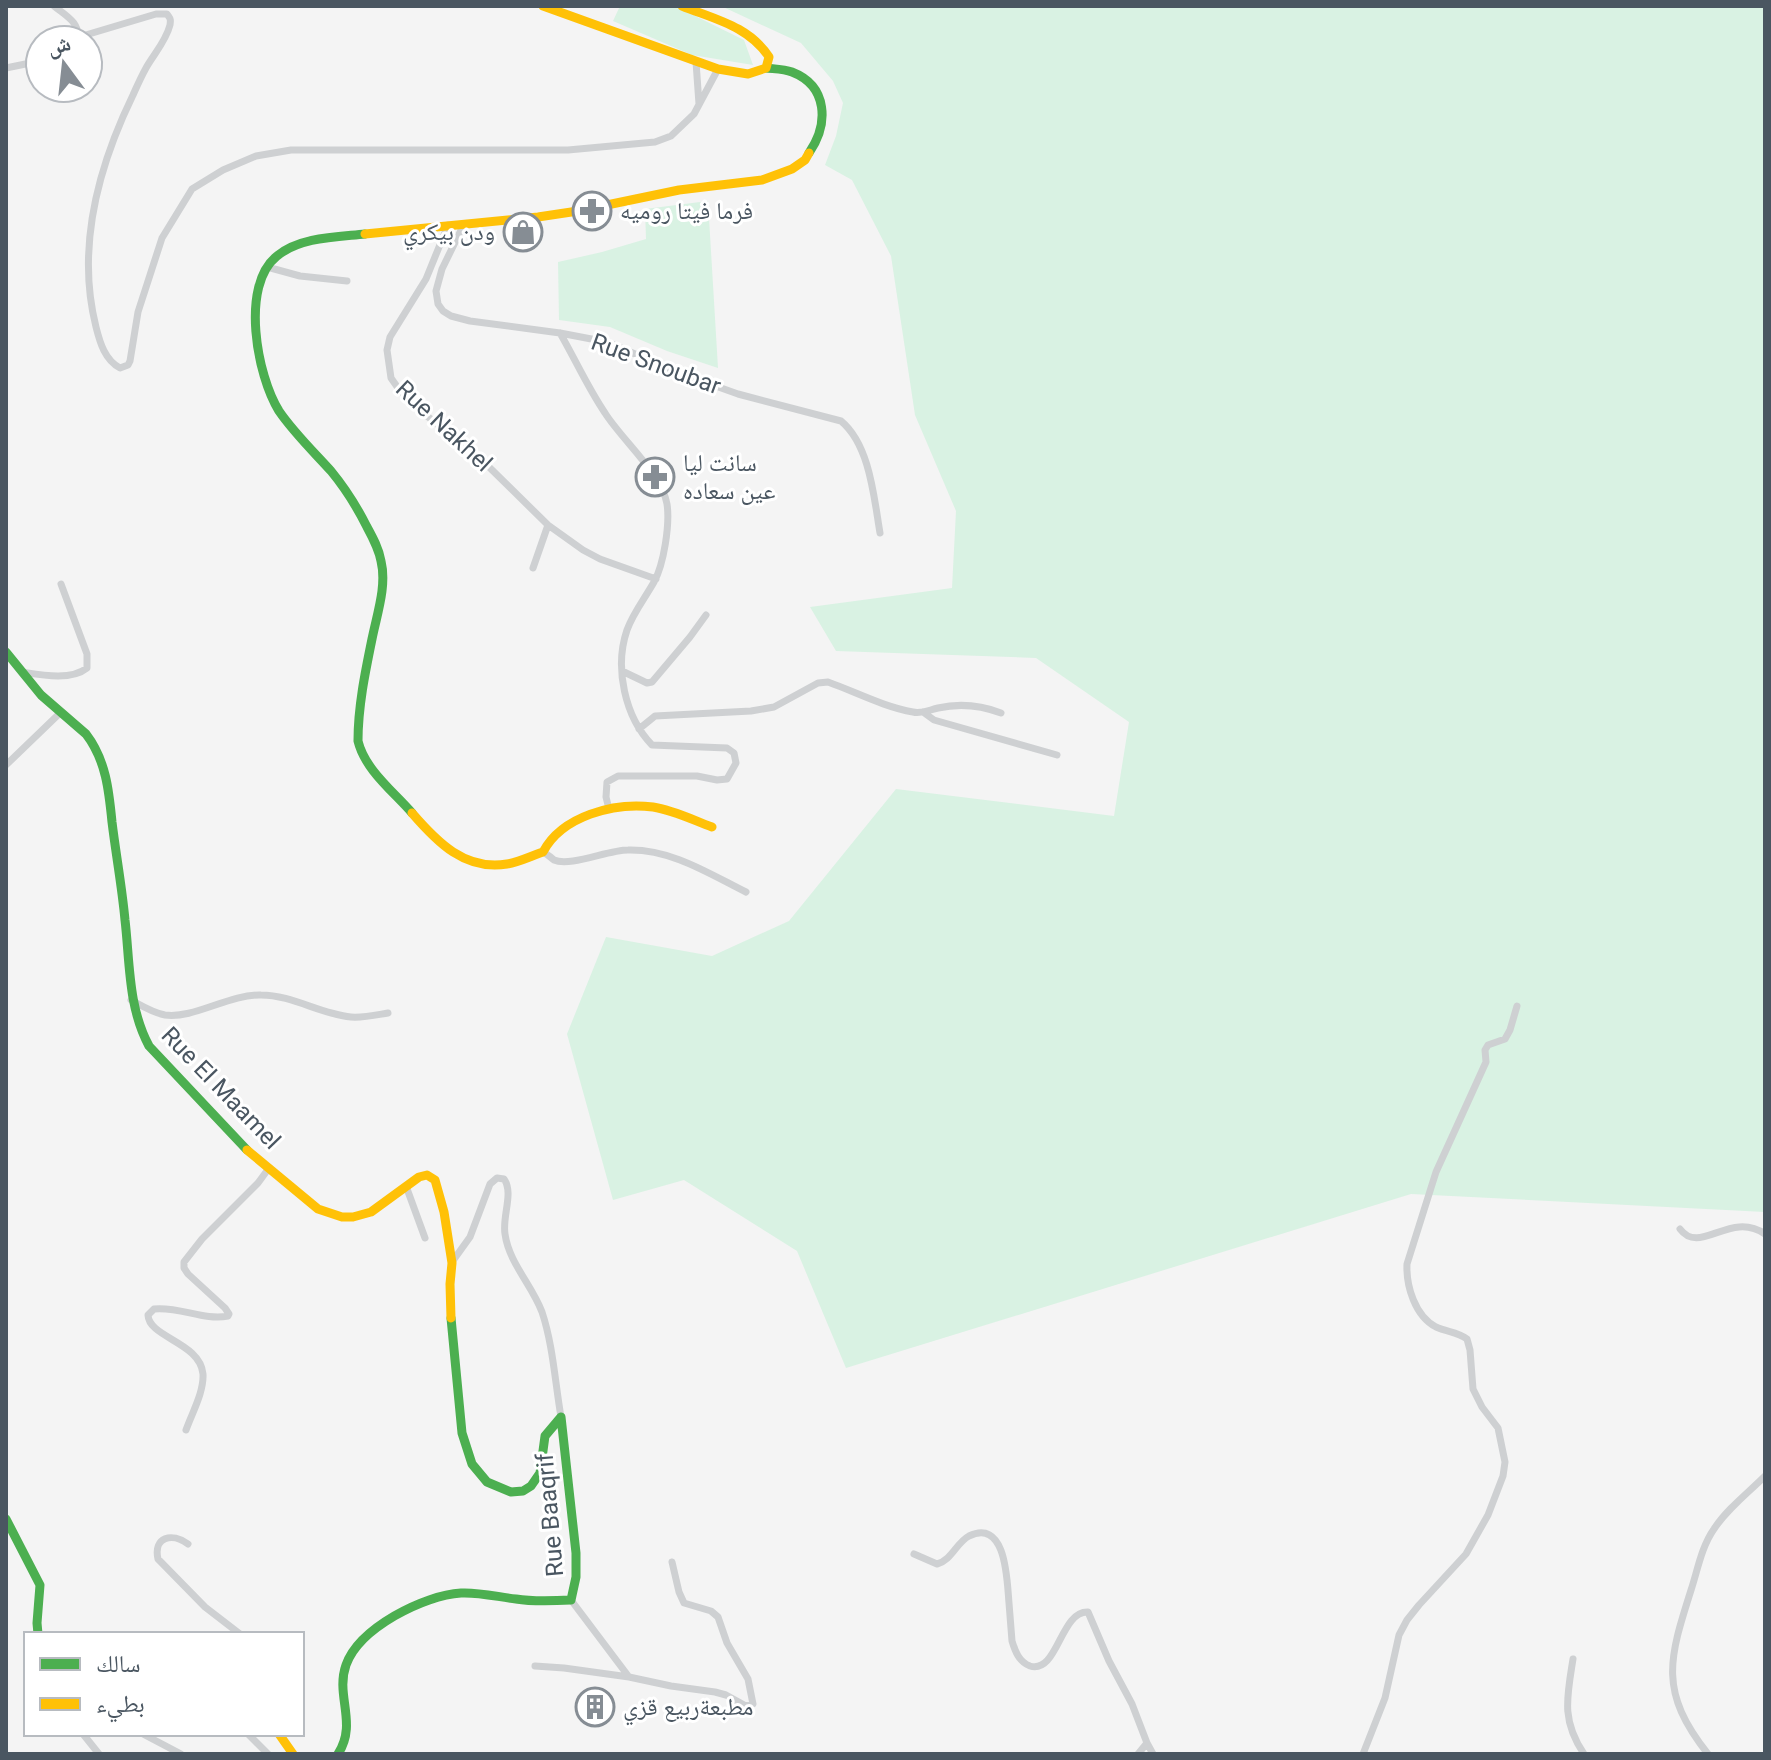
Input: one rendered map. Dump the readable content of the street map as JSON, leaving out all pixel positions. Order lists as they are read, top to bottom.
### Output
{
  "streets": {
    "street": [
      "Rue Snoubar",
      "Rue Nakhel",
      "Rue El Maamel",
      "Rue Baaqrif"
    ]
  },
  "places": {
    "pharmacy": ["فرما فيتا روميه", "سانت ليا عين سعاده"],
    "shop": ["ودن بيكري"],
    "building": ["مطبعةربيع قزي"]
  },
  "legend": ["سالك", "بطيء"],
  "north": "top"
}
